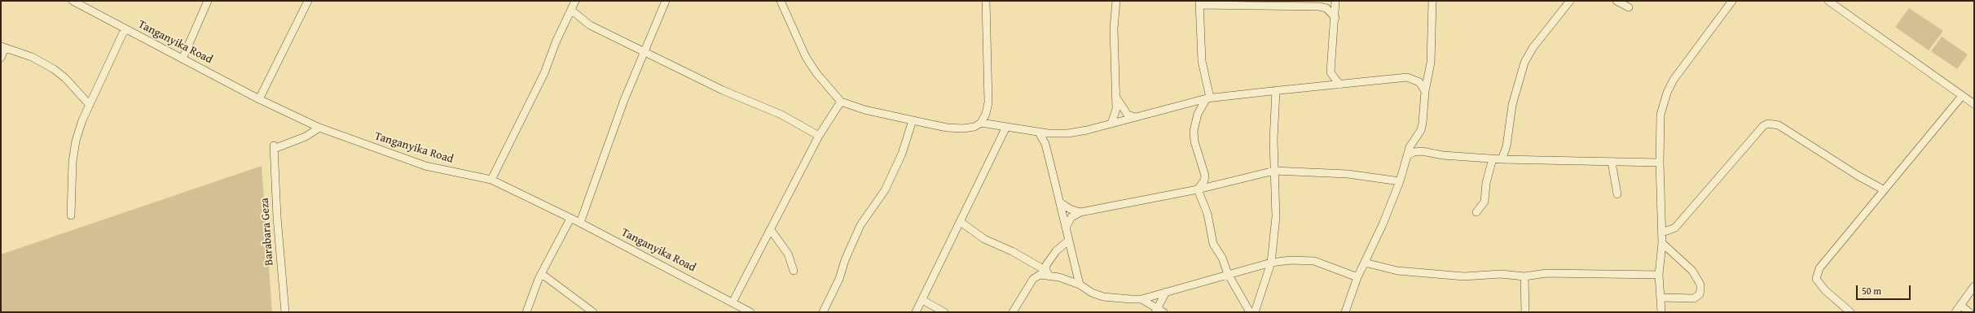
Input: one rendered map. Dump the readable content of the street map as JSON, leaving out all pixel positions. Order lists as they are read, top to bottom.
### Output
{
  "streets": {
    "street": ["Tanganyika Road", "Barabara Geza"]
  },
  "crossings": [
    ["Tanganyika Road", "Barabara Geza"]
  ],
  "scale_bar": "50 m"
}
